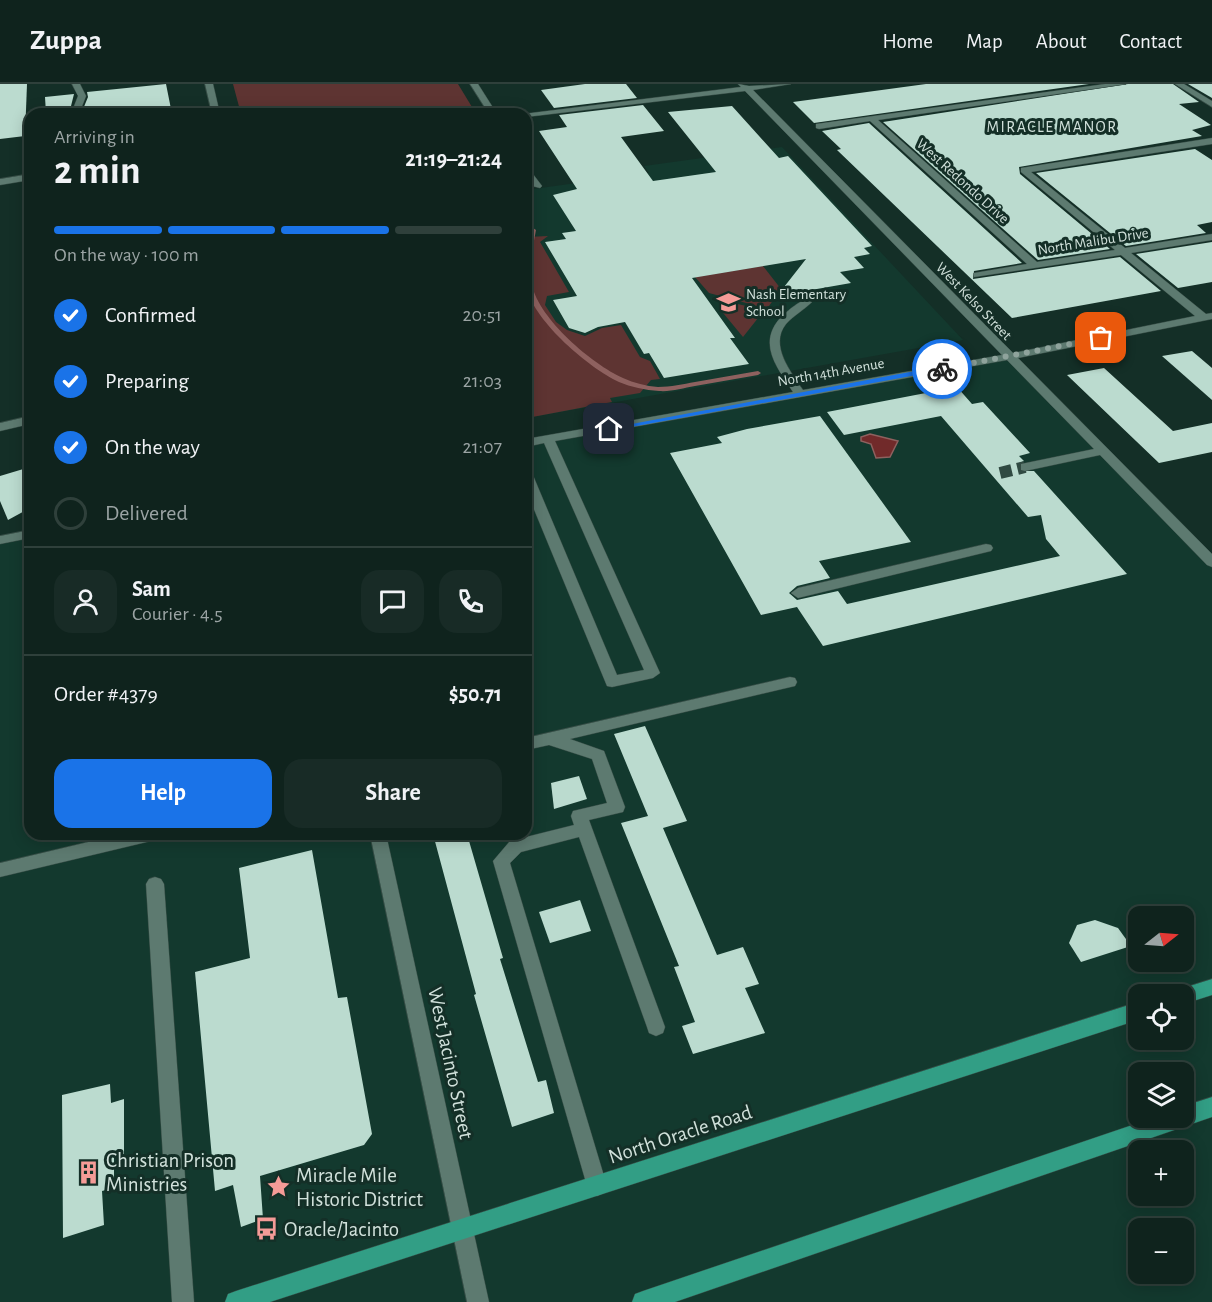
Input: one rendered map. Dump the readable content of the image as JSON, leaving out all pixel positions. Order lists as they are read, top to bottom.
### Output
{
  "streets": {
    "main road": ["North Oracle Road"],
    "street": [
      "West Redondo Drive",
      "North Malibu Drive",
      "West Kelso Street",
      "North 14th Avenue",
      "West Jacinto Street"
    ]
  },
  "crossings": [
    ["West Redondo Drive", "North Malibu Drive"],
    ["West Kelso Street", "North 14th Avenue"],
    ["West Jacinto Street", "North Oracle Road"]
  ],
  "districts": ["MIRACLE MANOR"],
  "places": {
    "school or university": ["Nash Elementary School"],
    "building": ["Christian Prison Ministries"],
    "place": ["Miracle Mile Historic District"],
    "bus stop": ["Oracle/Jacinto"]
  },
  "north": "right",
  "page": {
    "header": "Zuppa",
    "nav": [
      "Home",
      "Map",
      "About",
      "Contact"
    ],
    "heading": ["2 min", "Arriving in", "21:19–21:24"],
    "panel": [
      "Sam",
      "Courier · 4.5",
      "Order #4379",
      "$50.71"
    ],
    "bar": "On the way · 100 m",
    "list": [
      ["Confirmed", "20:51"],
      ["Preparing", "21:03"],
      ["On the way", "21:07"],
      "Delivered"
    ],
    "buttons": ["Help", "Share"],
    "map_buttons": ["+", "−"]
  }
}
